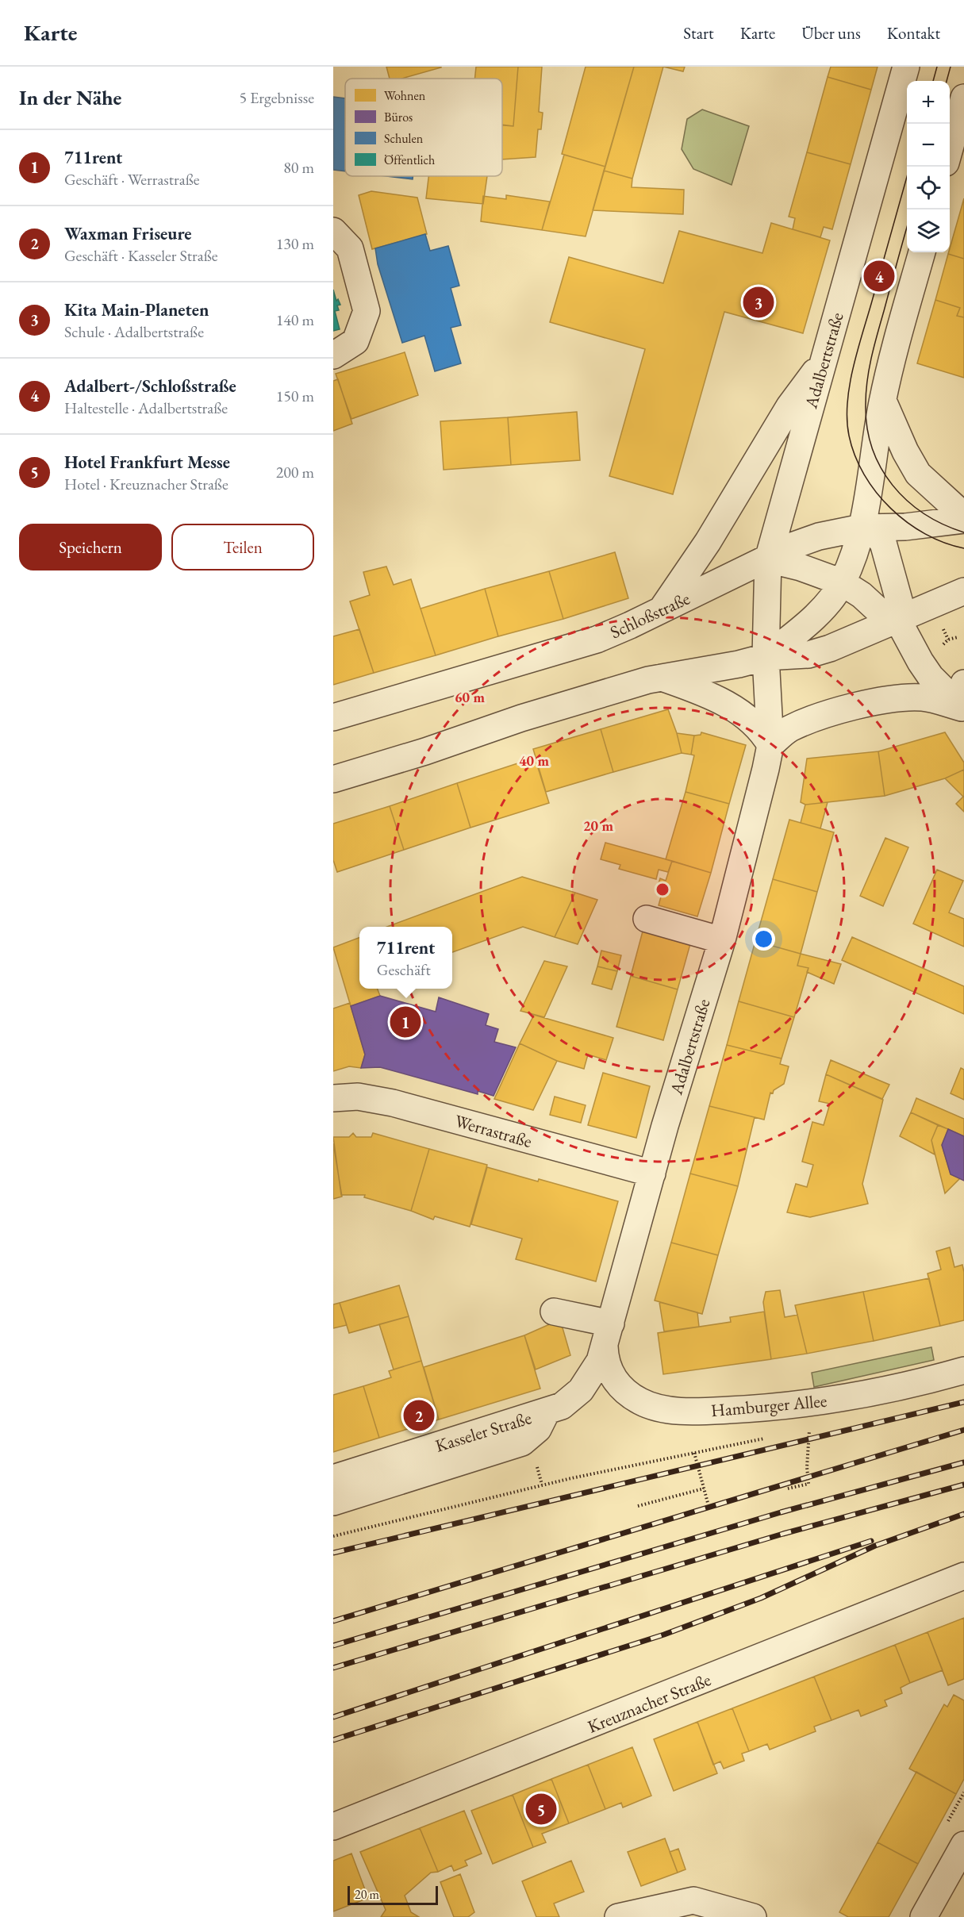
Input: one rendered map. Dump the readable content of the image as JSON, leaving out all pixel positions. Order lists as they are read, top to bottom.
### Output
{
  "streets": {
    "street": [
      "Adalbertstraße",
      "Schloßstraße",
      "Werrastraße",
      "Hamburger Allee",
      "Kasseler Straße",
      "Kreuznacher Straße"
    ]
  },
  "crossings": [
    ["Adalbertstraße", "Schloßstraße"],
    ["Adalbertstraße", "Werrastraße"],
    ["Adalbertstraße", "Hamburger Allee"],
    ["Adalbertstraße", "Kasseler Straße"],
    ["Hamburger Allee", "Kasseler Straße"]
  ],
  "legend": [
    "Wohnen",
    "Büros",
    "Schulen",
    "Öffentlich"
  ],
  "scale_bar": "20 m",
  "page": {
    "header": "Karte",
    "nav": [
      "Start",
      "Karte",
      "Über uns",
      "Kontakt"
    ],
    "heading": ["In der Nähe", "5 Ergebnisse"],
    "map_buttons": ["+", "−"],
    "list": [
      {
        "mark": "1",
        "name": "711rent",
        "note": "Geschäft · Werrastraße",
        "value": "80 m"
      },
      {
        "mark": "2",
        "name": "Waxman Friseure",
        "note": "Geschäft · Kasseler Straße",
        "value": "130 m"
      },
      {
        "mark": "3",
        "name": "Kita Main-Planeten",
        "note": "Schule · Adalbertstraße",
        "value": "140 m"
      },
      {
        "mark": "4",
        "name": "Adalbert-/Schloßstraße",
        "note": "Haltestelle · Adalbertstraße",
        "value": "150 m"
      },
      {
        "mark": "5",
        "name": "Hotel Frankfurt Messe",
        "note": "Hotel · Kreuznacher Straße",
        "value": "200 m"
      }
    ],
    "pins": [
      "4",
      "3",
      "1",
      "2",
      "5"
    ],
    "buttons": ["Speichern", "Teilen"],
    "popup": ["711rent", "Geschäft"],
    "scale": "20 m"
  },
  "rings": ["60 m", "40 m", "20 m"]
}
